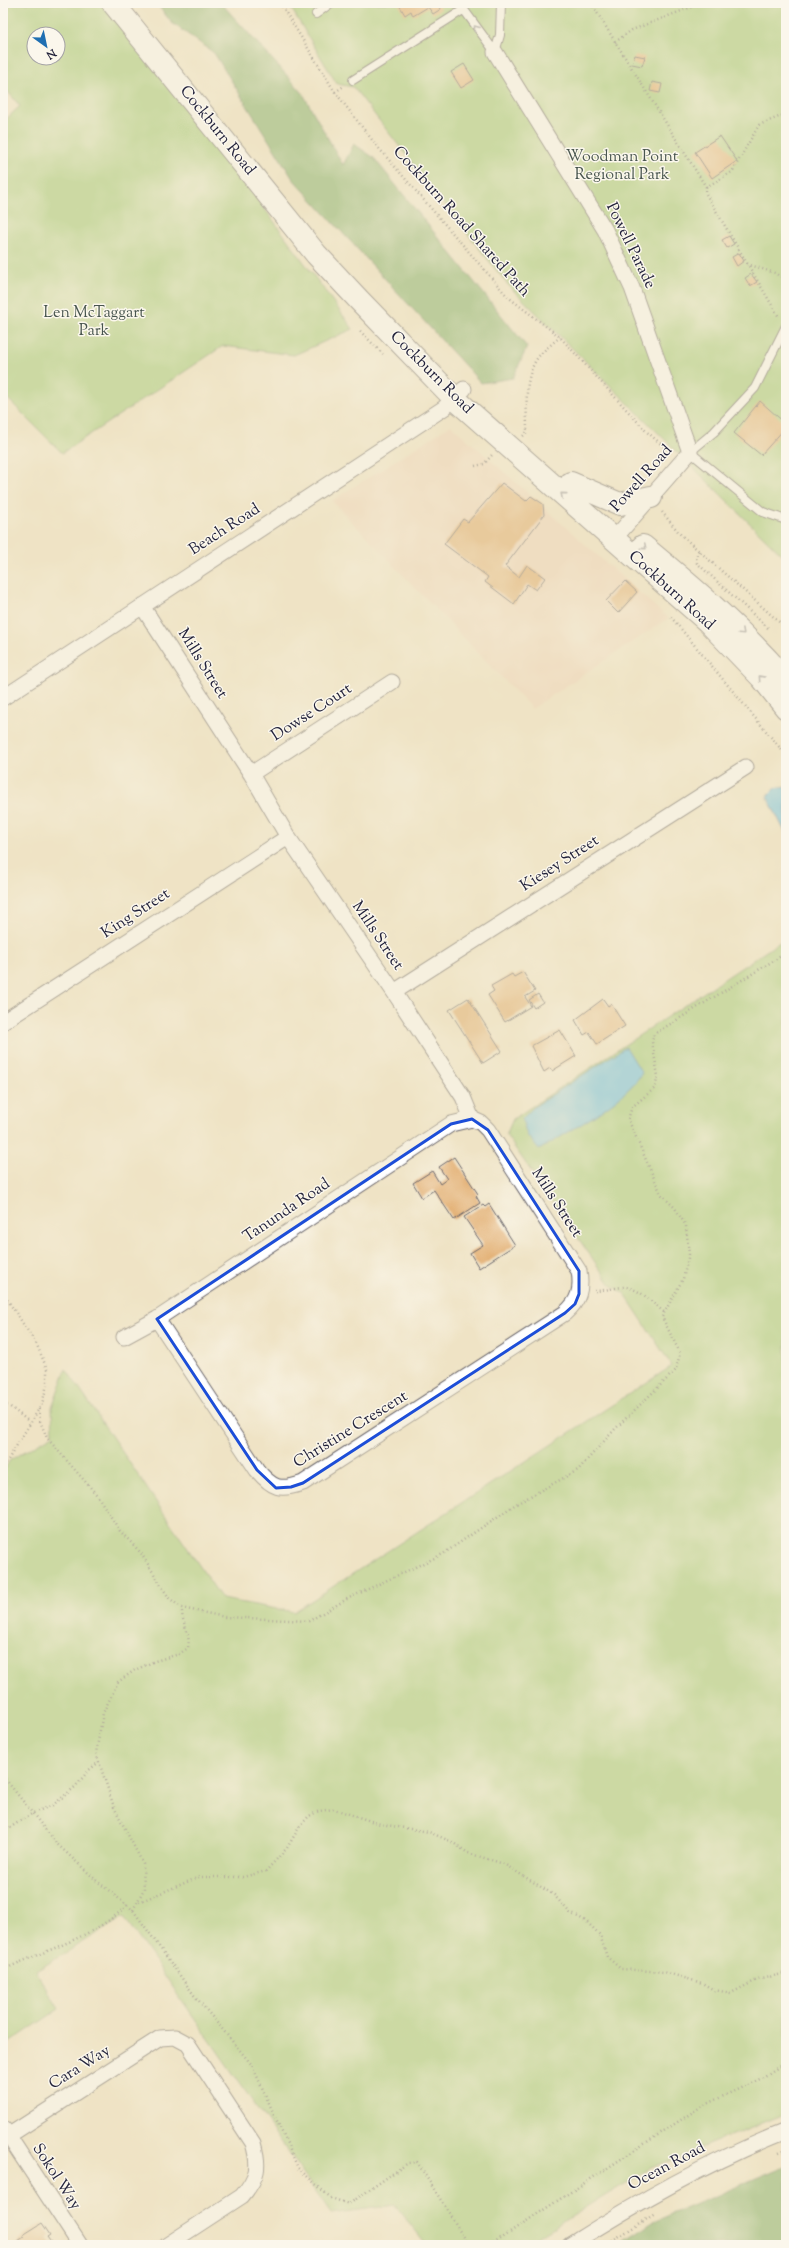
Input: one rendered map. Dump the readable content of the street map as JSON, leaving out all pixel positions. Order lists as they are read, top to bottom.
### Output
{
  "streets": {
    "main road": ["Cockburn Road"],
    "street": [
      "Powell Parade",
      "Powell Road",
      "Beach Road",
      "Mills Street",
      "Dowse Court",
      "Kiesey Street",
      "King Street",
      "Tanunda Road",
      "Christine Crescent",
      "Cara Way",
      "Ocean Road",
      "Sokol Way"
    ],
    "path": ["Cockburn Road Shared Path"]
  },
  "crossings": [
    ["Cockburn Road", "Powell Road"],
    ["Cockburn Road", "Beach Road"],
    ["Powell Parade", "Powell Road"],
    ["Beach Road", "Mills Street"],
    ["Mills Street", "Dowse Court"],
    ["Mills Street", "Kiesey Street"],
    ["Mills Street", "King Street"],
    ["Mills Street", "Tanunda Road"],
    ["Mills Street", "Christine Crescent"],
    ["Tanunda Road", "Christine Crescent"],
    ["Cara Way", "Sokol Way"]
  ],
  "parks": ["Woodman Point Regional Park", "Len McTaggart Park"],
  "north": "bottom right"
}
